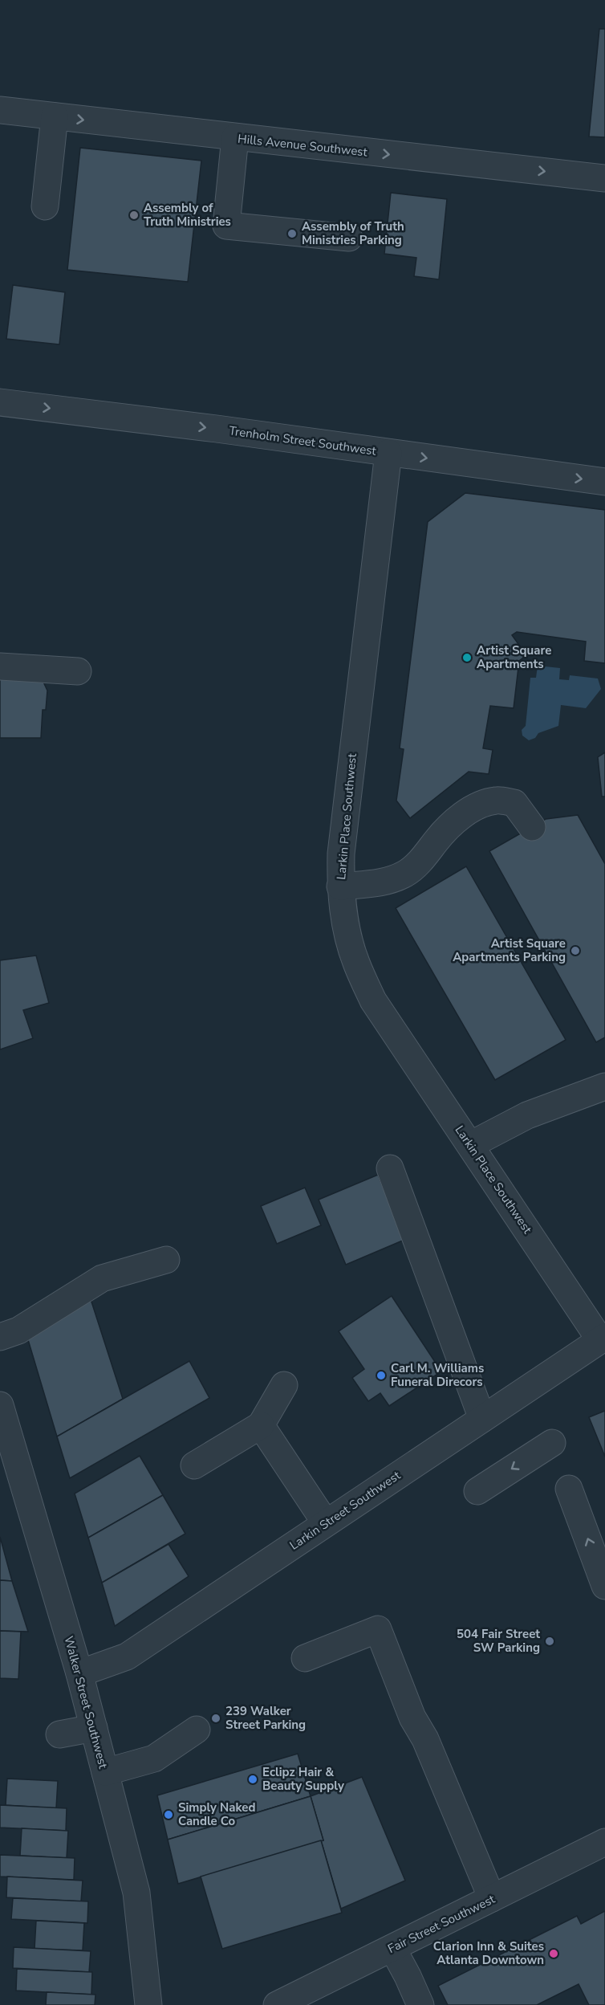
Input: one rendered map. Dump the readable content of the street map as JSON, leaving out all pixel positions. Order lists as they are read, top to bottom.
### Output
{
  "streets": {
    "street": [
      "Hills Avenue Southwest",
      "Trenholm Street Southwest",
      "Larkin Place Southwest",
      "Larkin Street Southwest",
      "Walker Street Southwest",
      "Fair Street Southwest"
    ]
  },
  "crossings": [
    ["Trenholm Street Southwest", "Larkin Place Southwest"],
    ["Larkin Place Southwest", "Larkin Street Southwest"],
    ["Larkin Street Southwest", "Walker Street Southwest"]
  ],
  "one_way": ["Hills Avenue Southwest", "Trenholm Street Southwest"],
  "places": [
    "Assembly of Truth Ministries",
    "Assembly of Truth Ministries Parking",
    "Artist Square Apartments",
    "Artist Square Apartments Parking",
    "Carl M. Williams Funeral Direcors",
    "504 Fair Street SW Parking",
    "239 Walker Street Parking",
    "Eclipz Hair & Beauty Supply",
    "Simply Naked Candle Co",
    "Clarion Inn & Suites Atlanta Downtown"
  ]
}
